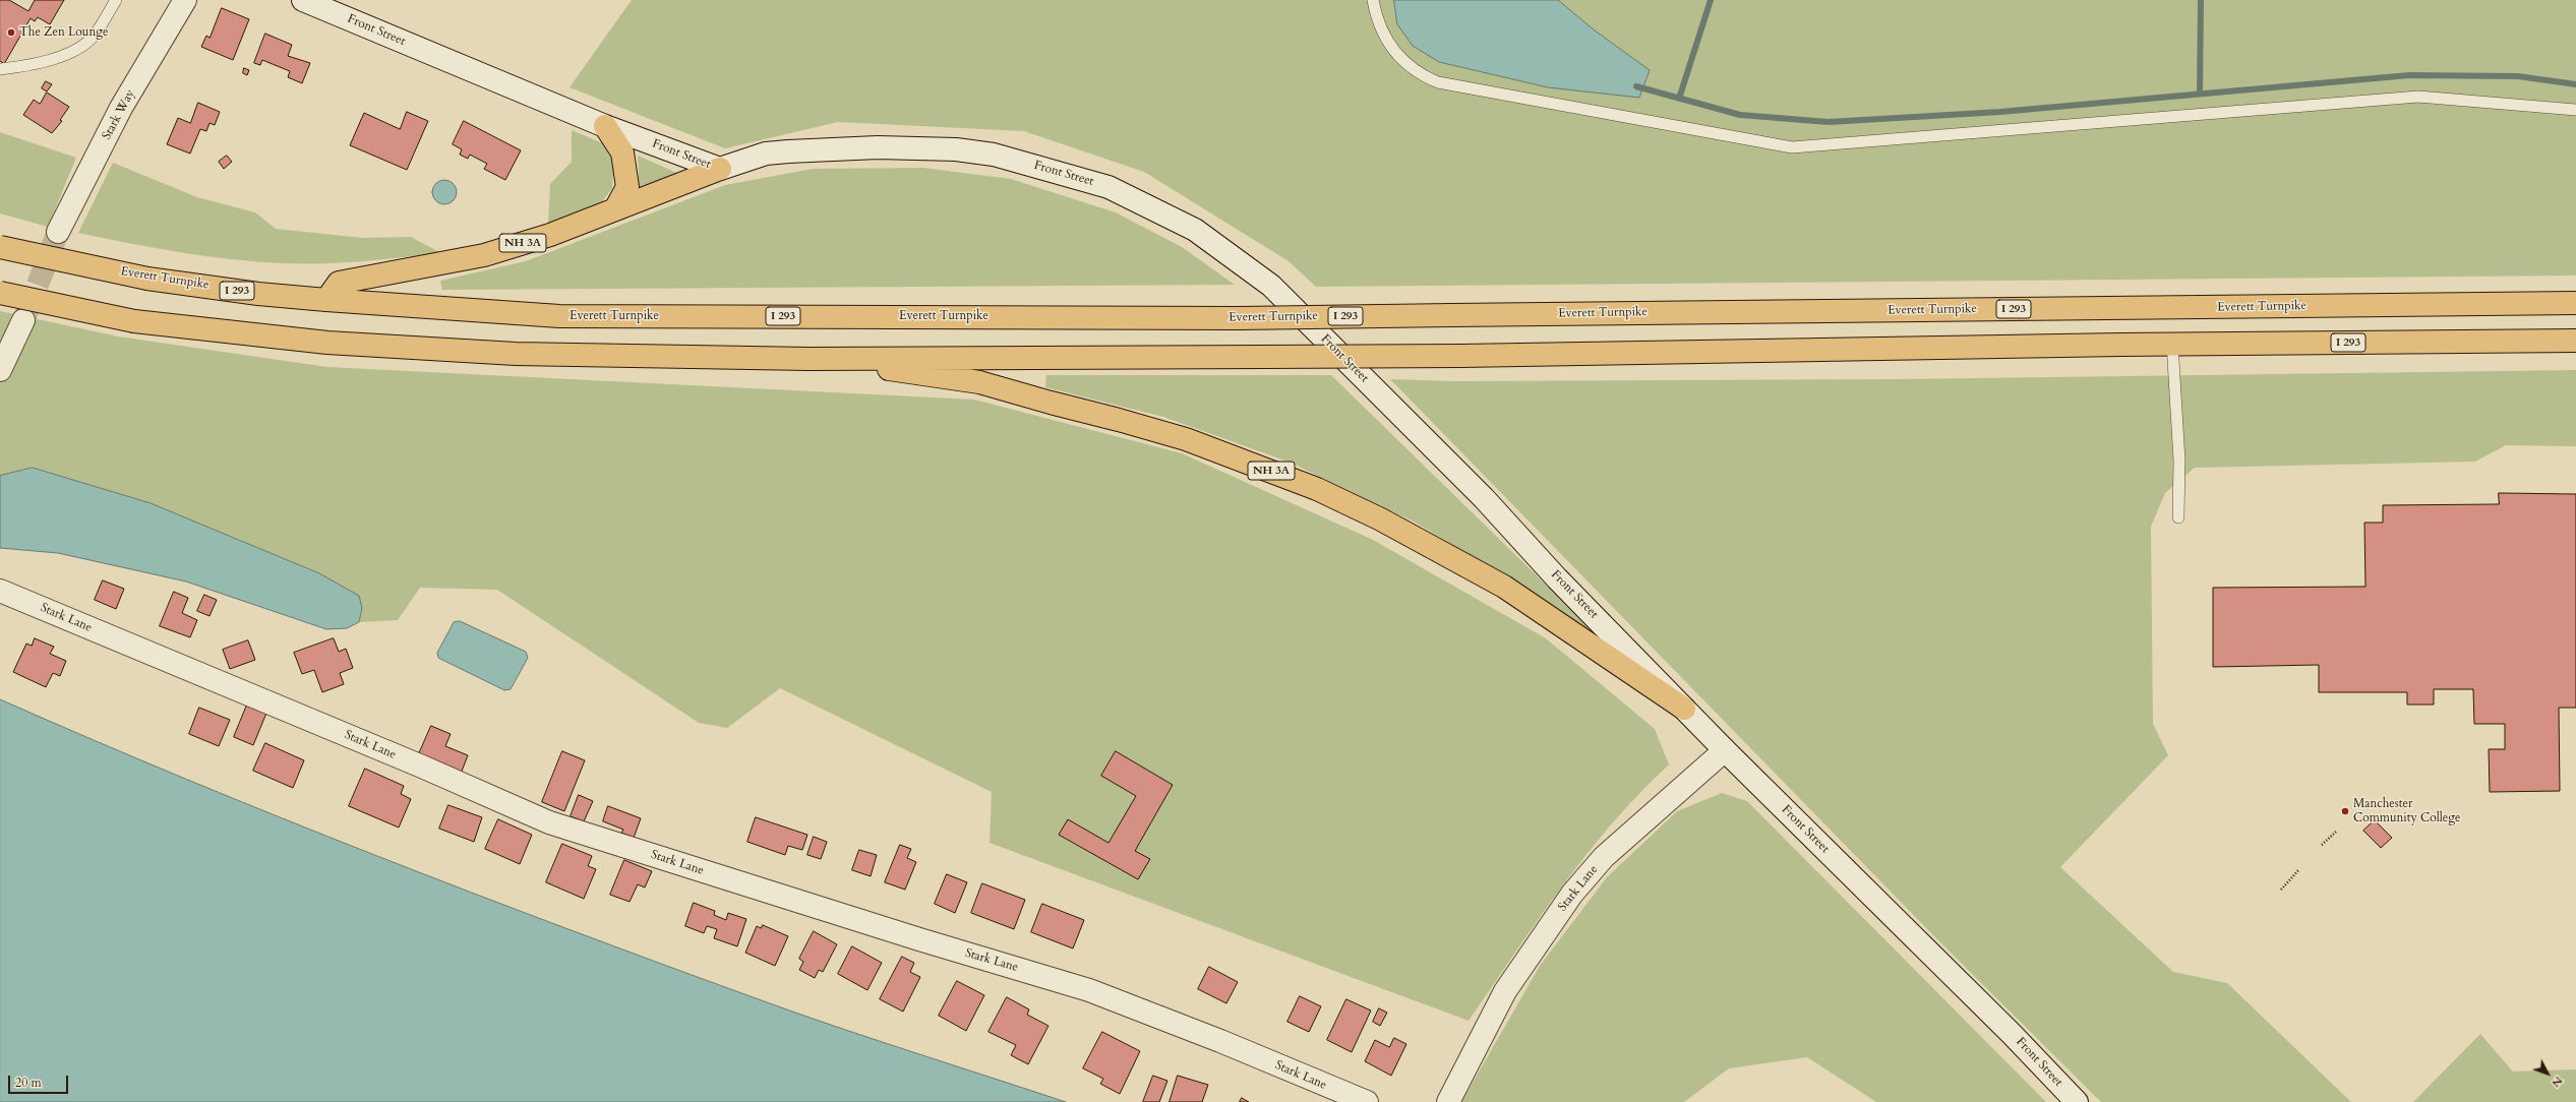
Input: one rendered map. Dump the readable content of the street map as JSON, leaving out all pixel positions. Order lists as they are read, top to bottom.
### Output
{
  "streets": {
    "highway": ["NH 3A", "Everett Turnpike", "I 293"],
    "street": ["Front Street", "Stark Way", "Stark Lane"]
  },
  "crossings": [
    ["Front Street", "NH 3A"],
    ["Front Street", "Stark Lane"],
    ["NH 3A", "Everett Turnpike"],
    ["NH 3A", "I 293"]
  ],
  "places": ["The Zen Lounge", "Manchester Community College"],
  "scale_bar": "20 m",
  "north": "bottom right"
}
